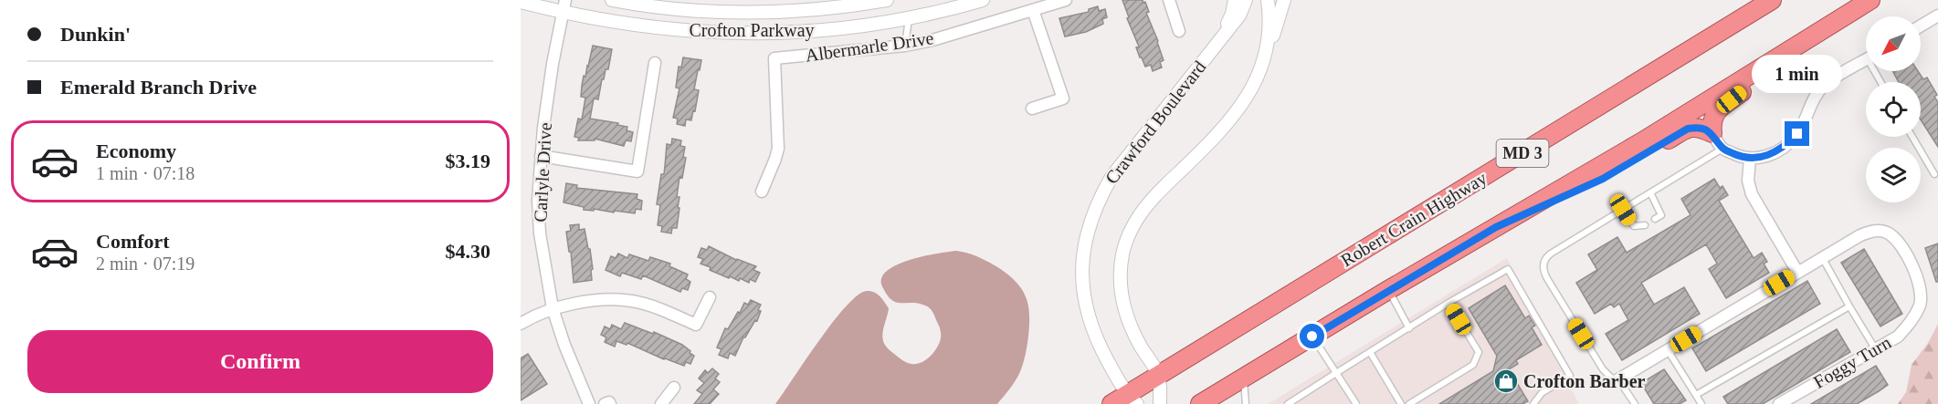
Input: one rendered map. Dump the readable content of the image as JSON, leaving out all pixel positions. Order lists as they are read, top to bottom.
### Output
{
  "streets": {
    "highway": ["MD 3", "Robert Crain Highway"],
    "street": [
      "Crofton Parkway",
      "Albermarle Drive",
      "Crawford Boulevard",
      "Carlyle Drive",
      "Foggy Turn"
    ]
  },
  "crossings": [
    ["Crofton Parkway", "Carlyle Drive"],
    ["Crawford Boulevard", "Robert Crain Highway"]
  ],
  "places": {
    "shop": ["Crofton Barber"]
  },
  "north": "bottom left",
  "page": {
    "banner": ["Dunkin'", "Emerald Branch Drive"],
    "bubble": "1 min",
    "list": [
      {
        "name": "Economy",
        "note": "1 min · 07:18",
        "value": "$3.19"
      },
      {
        "name": "Comfort",
        "note": "2 min · 07:19",
        "value": "$4.30"
      }
    ],
    "buttons": "Confirm"
  }
}
